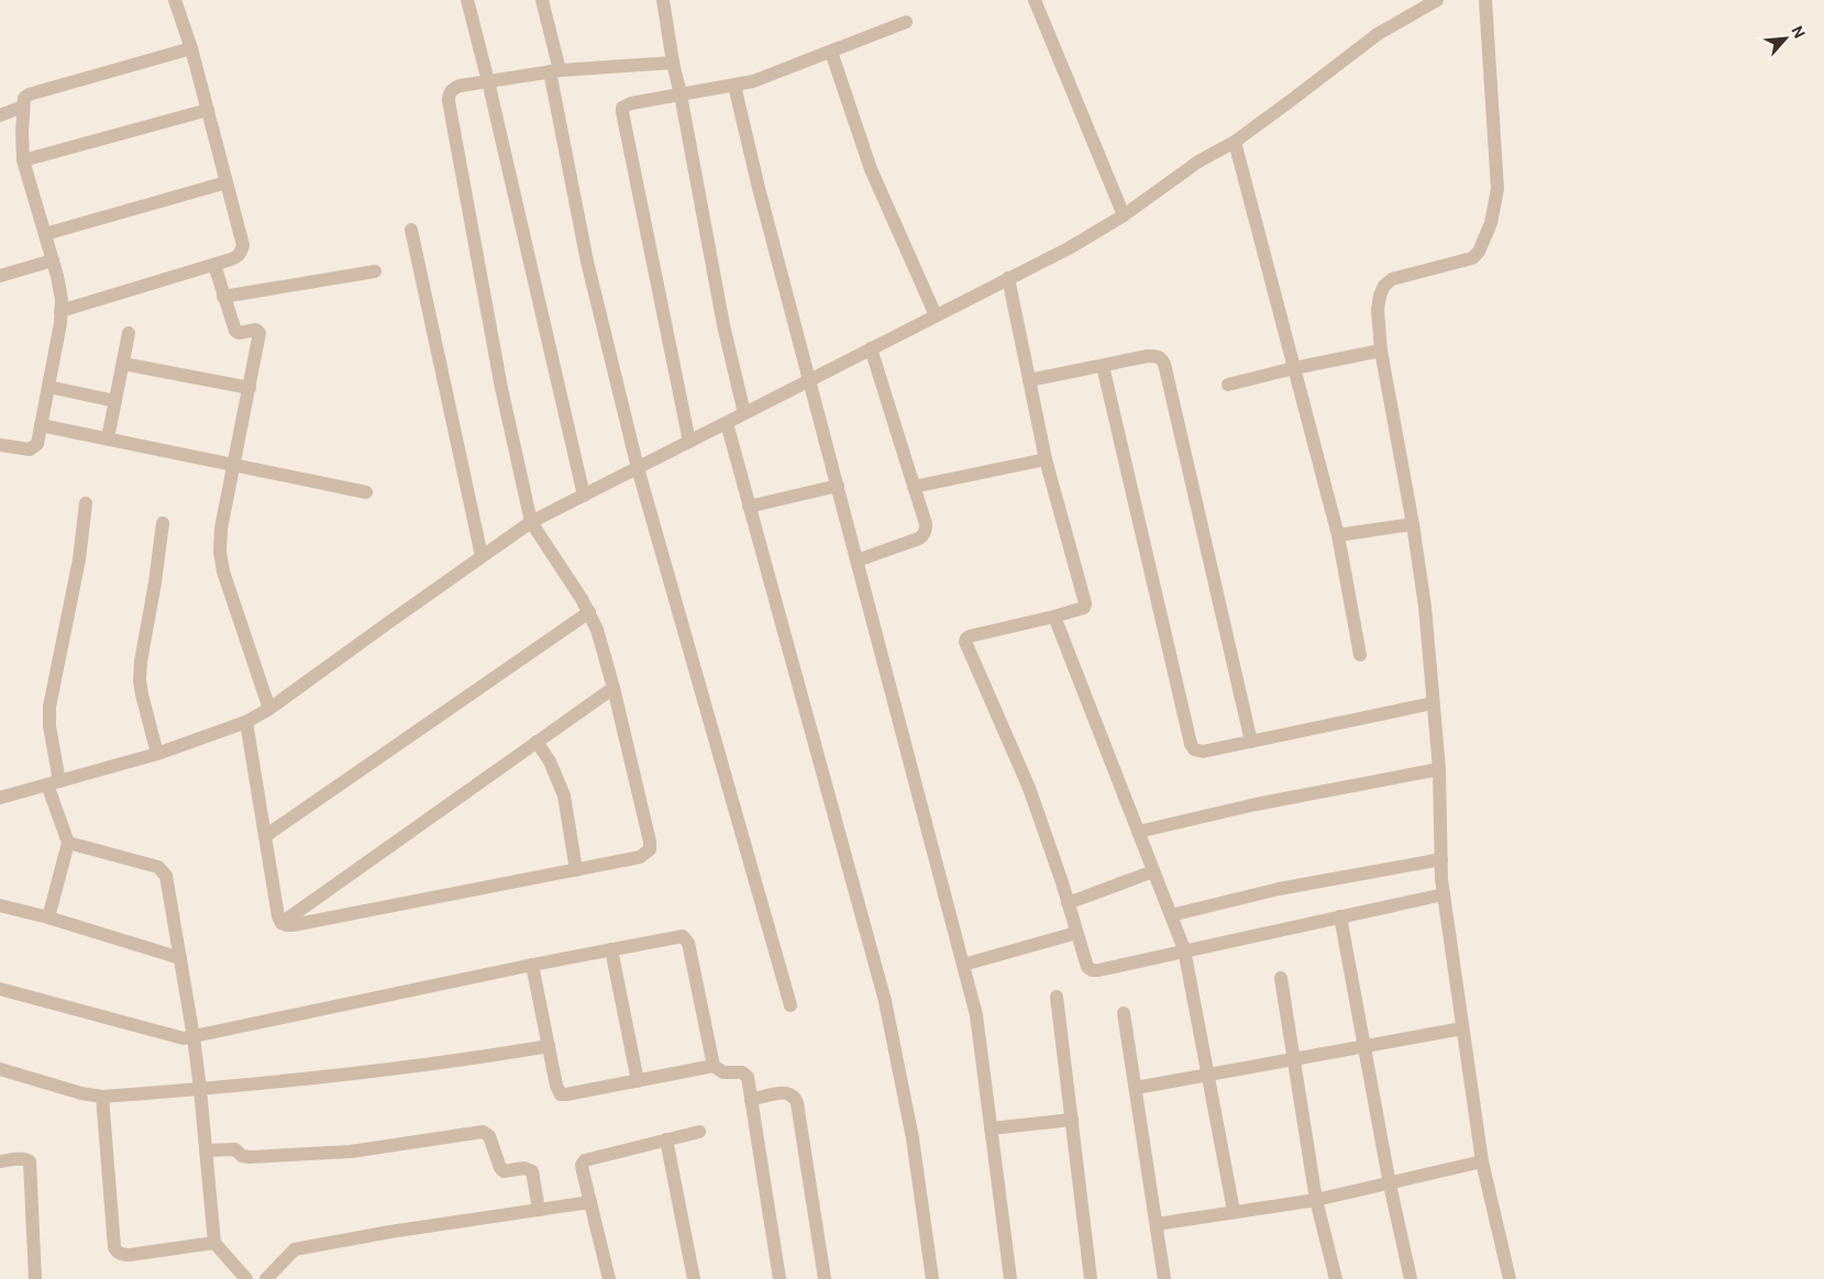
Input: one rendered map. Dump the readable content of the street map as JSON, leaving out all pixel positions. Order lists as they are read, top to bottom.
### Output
{
  "north": "top right"
}
